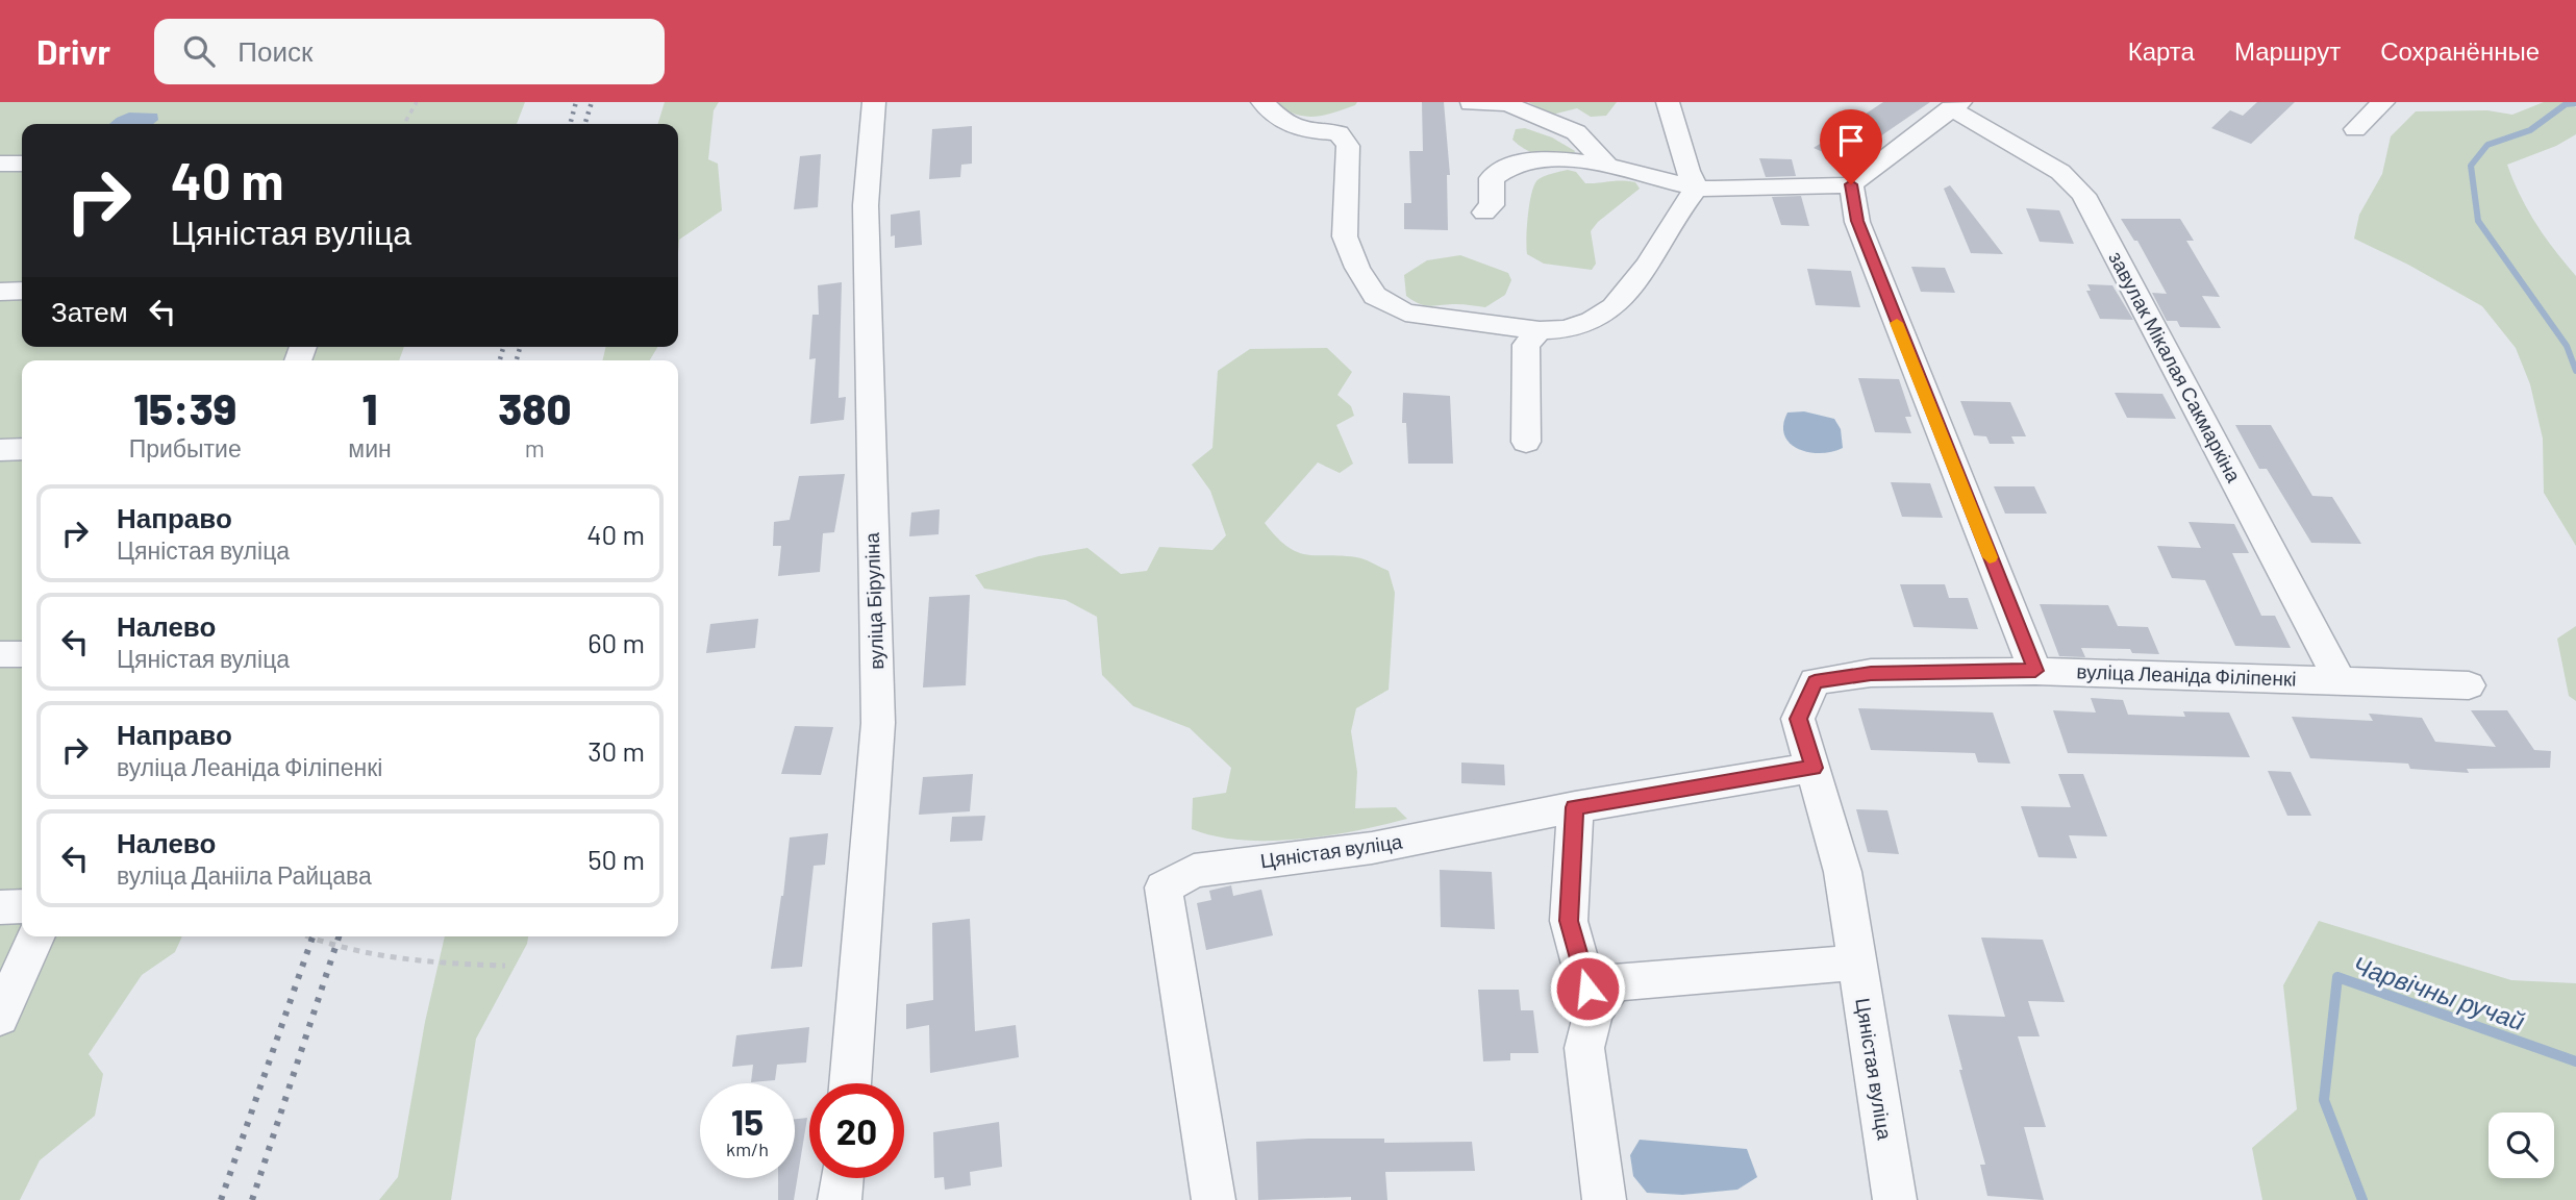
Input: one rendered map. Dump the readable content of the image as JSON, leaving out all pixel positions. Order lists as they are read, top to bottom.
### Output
{
  "streets": {
    "street": [
      "завулак Мікалая Сакмаркіна",
      "вуліца Біруліна",
      "вуліца Леаніда Філіпенкі",
      "Цяністая вуліца"
    ]
  },
  "crossings": [
    ["завулак Мікалая Сакмаркіна", "вуліца Леаніда Філіпенкі"],
    ["вуліца Леаніда Філіпенкі", "Цяністая вуліца"]
  ],
  "water": ["Чарвічны ручай"],
  "page": {
    "header": "Drivr",
    "search": "Поиск",
    "nav": ["Карта", "Маршрут", "Сохранённые"],
    "turn": ["40 m", "Цяністая вуліца"],
    "then": "Затем",
    "eta": [
      "15:39",
      "Прибытие",
      "1",
      "мин",
      "380",
      "m"
    ],
    "list": [
      {
        "name": "Направо",
        "note": "Цяністая вуліца",
        "value": "40 m"
      },
      {
        "name": "Налево",
        "note": "Цяністая вуліца",
        "value": "60 m"
      },
      {
        "name": "Направо",
        "note": "вуліца Леаніда Філіпенкі",
        "value": "30 m"
      },
      {
        "name": "Налево",
        "note": "вуліца Данііла Райцава",
        "value": "50 m"
      }
    ],
    "speed": "15 km/h",
    "limit": "20"
  }
}
